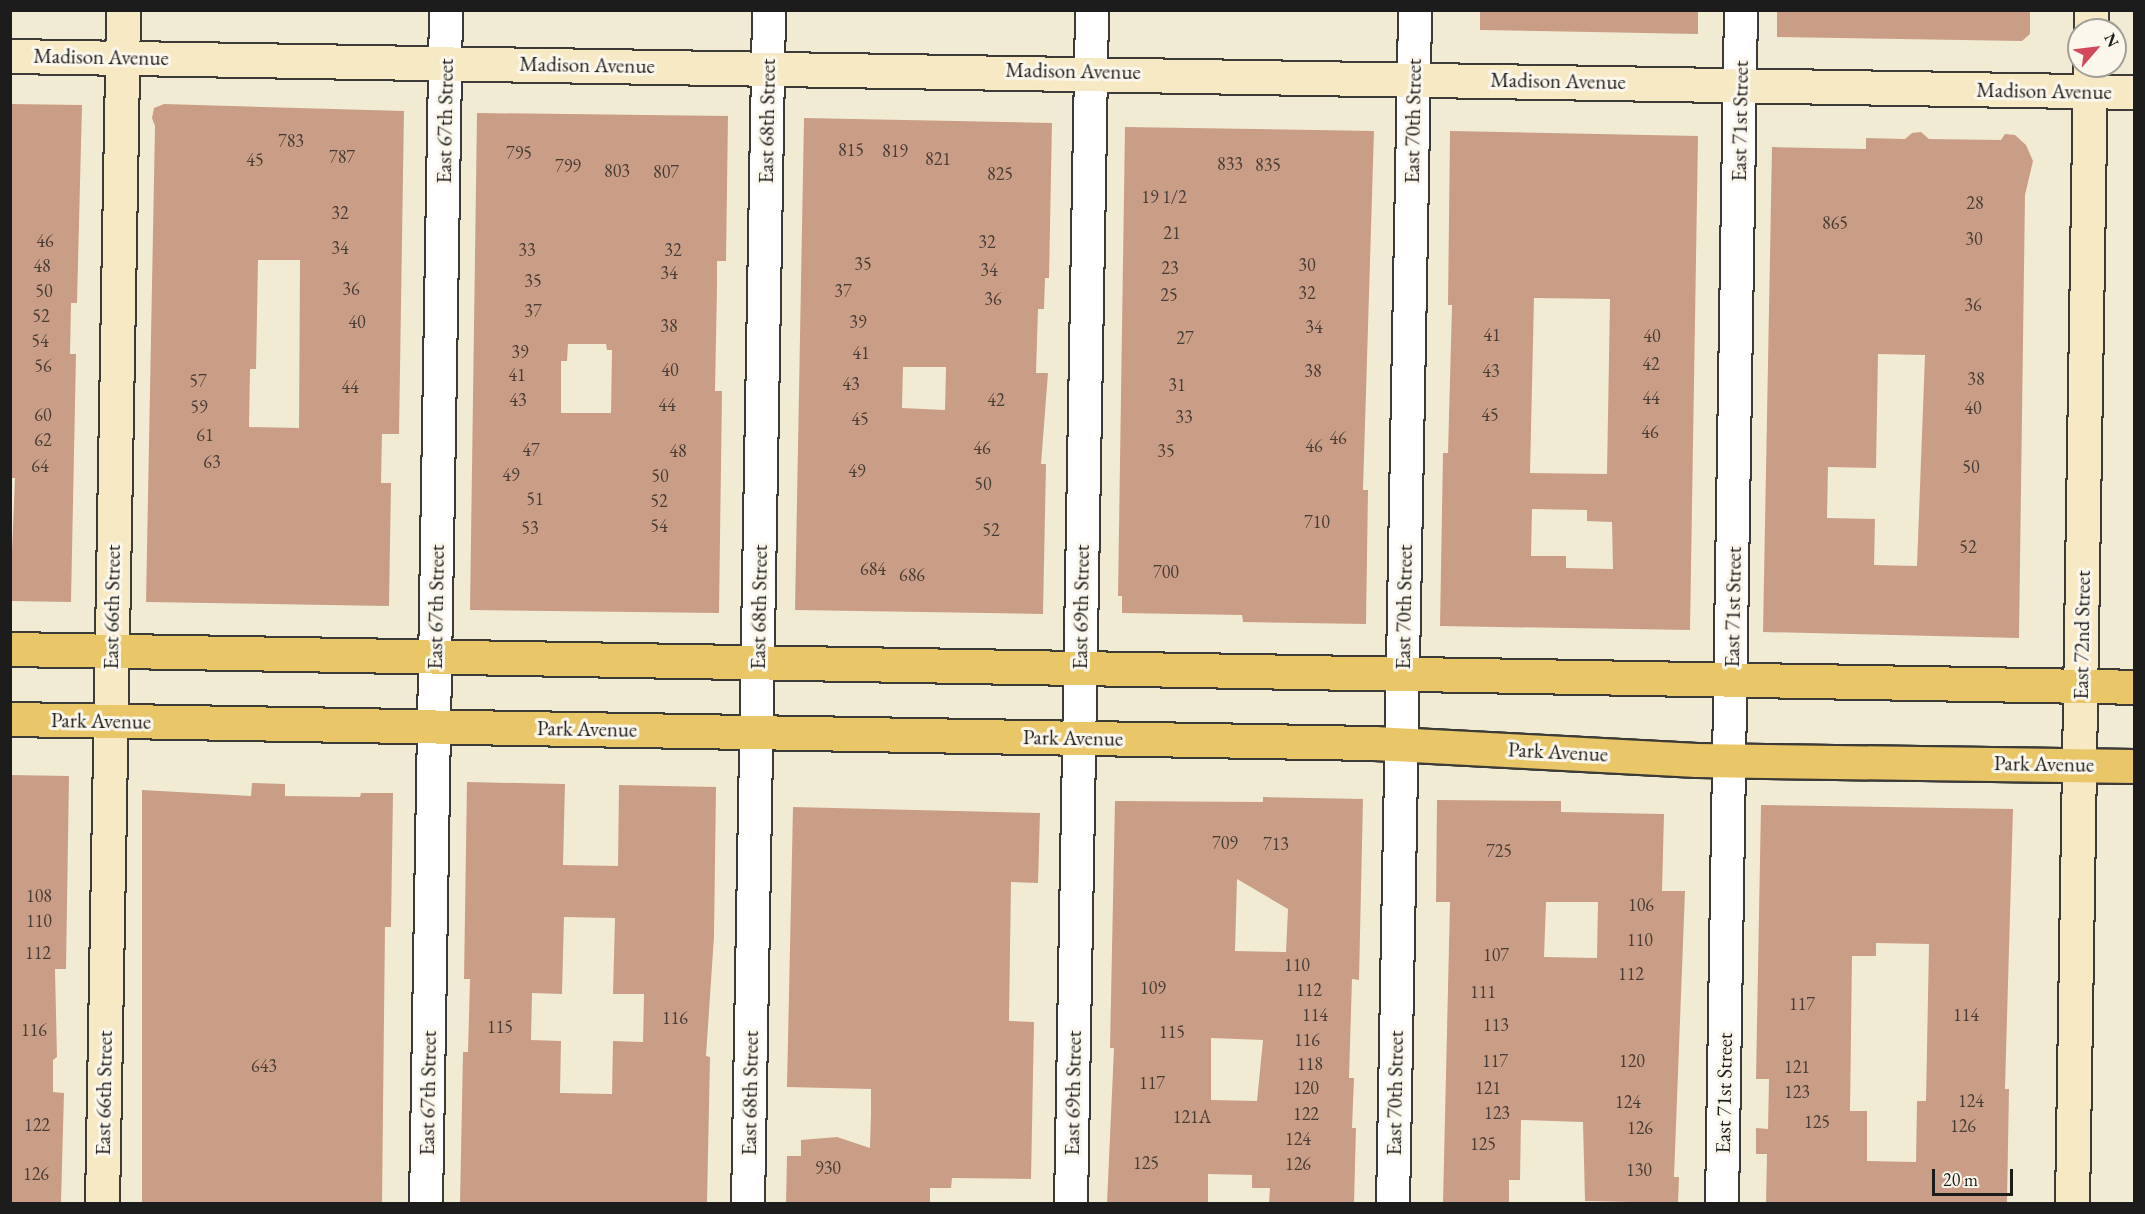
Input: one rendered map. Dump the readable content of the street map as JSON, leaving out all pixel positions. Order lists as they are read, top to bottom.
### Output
{
  "streets": {
    "main road": [
      "Madison Avenue",
      "East 66th Street",
      "East 72nd Street",
      "Park Avenue"
    ],
    "street": [
      "East 67th Street",
      "East 68th Street",
      "East 70th Street",
      "East 71st Street",
      "East 69th Street"
    ]
  },
  "crossings": [
    ["Madison Avenue", "East 67th Street"],
    ["Madison Avenue", "East 68th Street"],
    ["Madison Avenue", "East 70th Street"],
    ["Madison Avenue", "East 71st Street"],
    ["Madison Avenue", "East 66th Street"],
    ["Madison Avenue", "East 69th Street"],
    ["Madison Avenue", "East 72nd Street"],
    ["East 67th Street", "Park Avenue"],
    ["East 68th Street", "Park Avenue"],
    ["East 70th Street", "Park Avenue"],
    ["East 71st Street", "Park Avenue"],
    ["East 66th Street", "Park Avenue"],
    ["East 69th Street", "Park Avenue"],
    ["East 72nd Street", "Park Avenue"]
  ],
  "house_numbers": [
    "783",
    "815",
    "819",
    "795",
    "787",
    "821",
    "45",
    "833",
    "835",
    "799",
    "803",
    "807",
    "825",
    "19 1/2",
    "28",
    "32",
    "865",
    "21",
    "30",
    "46",
    "32",
    "34",
    "33",
    "32",
    "35",
    "30",
    "48",
    "23",
    "34",
    "34",
    "35",
    "36",
    "50",
    "37",
    "32",
    "25",
    "36",
    "36",
    "37",
    "52",
    "40",
    "39",
    "38",
    "34",
    "41",
    "40",
    "27",
    "54",
    "39",
    "41",
    "42",
    "56",
    "40",
    "38",
    "43",
    "41",
    "38",
    "57",
    "43",
    "31",
    "44",
    "44",
    "43",
    "42",
    "44",
    "59",
    "40",
    "60",
    "45",
    "33",
    "45",
    "46",
    "61",
    "46",
    "62",
    "46",
    "46",
    "47",
    "48",
    "35",
    "63",
    "64",
    "50",
    "49",
    "49",
    "50",
    "50",
    "51",
    "52",
    "710",
    "54",
    "53",
    "52",
    "52",
    "684",
    "700",
    "686",
    "709",
    "713",
    "725",
    "108",
    "106",
    "110",
    "110",
    "112",
    "107",
    "110",
    "112",
    "109",
    "112",
    "111",
    "117",
    "114",
    "114",
    "116",
    "113",
    "115",
    "116",
    "115",
    "116",
    "117",
    "120",
    "118",
    "643",
    "121",
    "117",
    "120",
    "121",
    "123",
    "124",
    "124",
    "123",
    "122",
    "121A",
    "125",
    "122",
    "126",
    "126",
    "124",
    "125",
    "125",
    "126",
    "930",
    "130",
    "126"
  ],
  "scale_bar": "20 m",
  "north": "top right"
}
